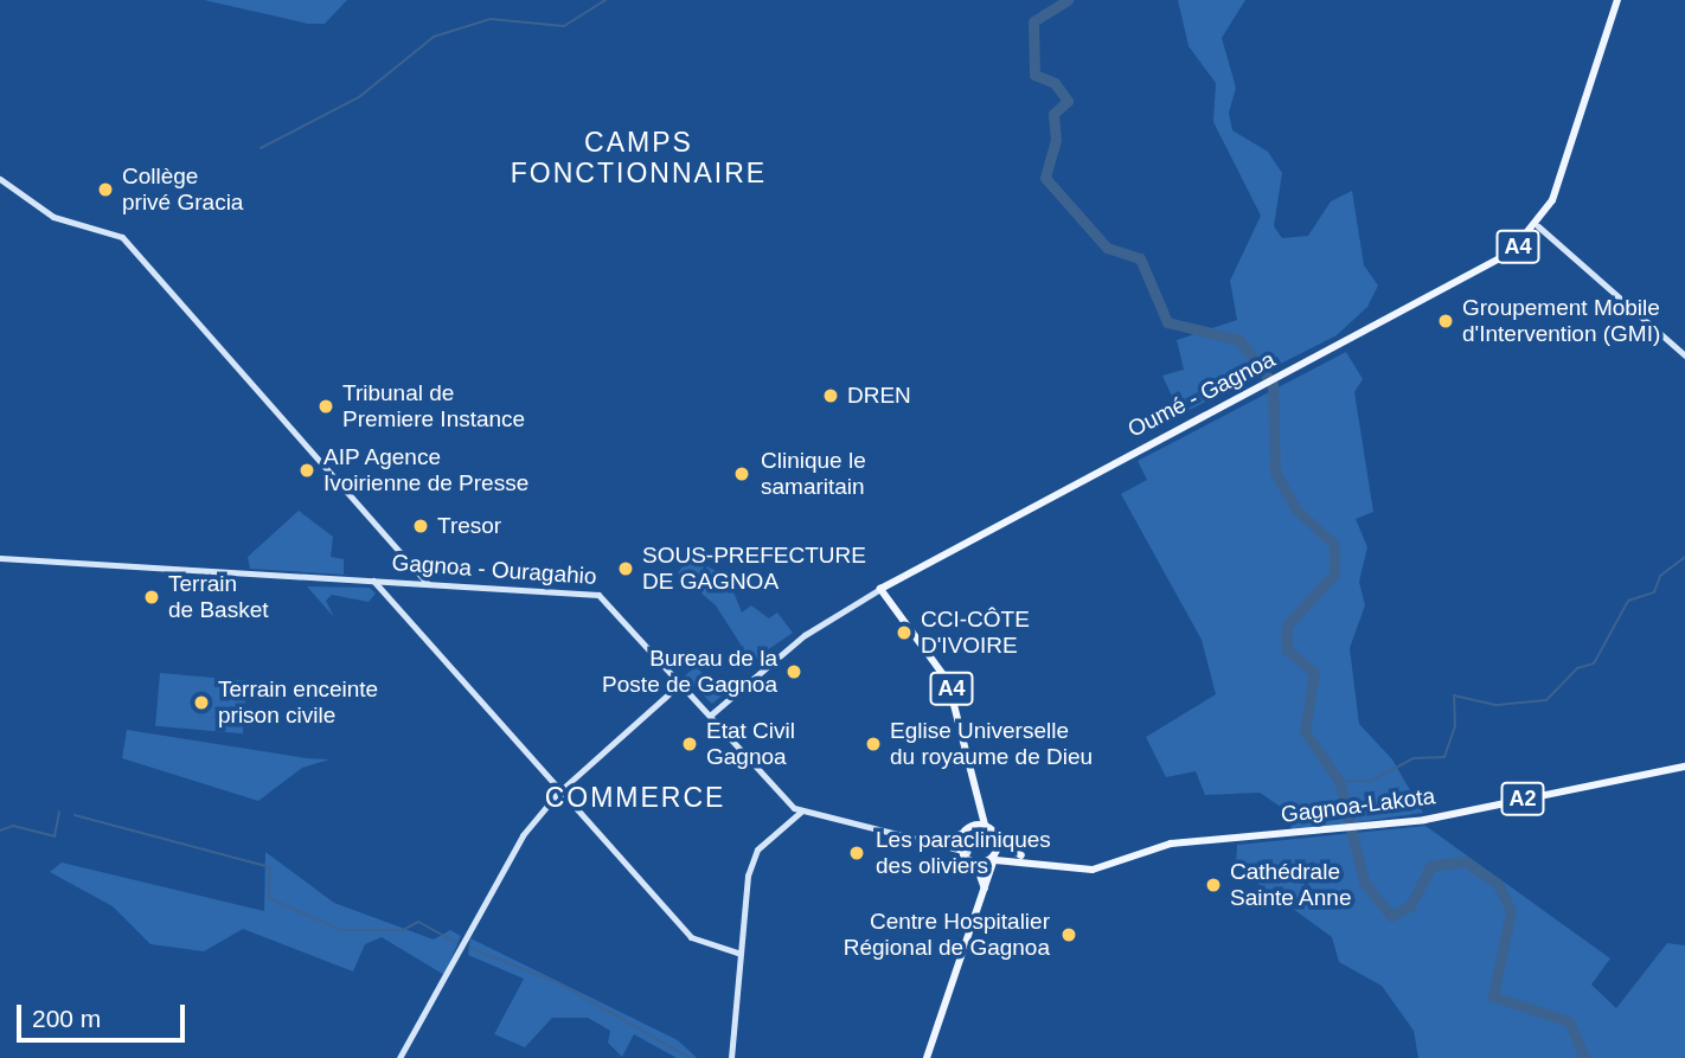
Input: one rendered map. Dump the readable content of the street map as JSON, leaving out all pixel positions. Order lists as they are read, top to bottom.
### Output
{
  "streets": {
    "main road": [
      "A4",
      "Oumé - Gagnoa",
      "A2",
      "Gagnoa-Lakota"
    ],
    "street": ["Gagnoa - Ouragahio"]
  },
  "crossings": [
    ["A4", "Oumé - Gagnoa"],
    ["A4", "Gagnoa-Lakota"]
  ],
  "districts": ["CAMPS FONCTIONNAIRE", "COMMERCE"],
  "places": [
    "Collège privé Gracia",
    "Groupement Mobile d'Intervention (GMI)",
    "DREN",
    "Tribunal de Premiere Instance",
    "AIP Agence Ivoirienne de Presse",
    "Clinique le samaritain",
    "Tresor",
    "SOUS-PREFECTURE DE GAGNOA",
    "Terrain de Basket",
    "CCI-CÔTE D'IVOIRE",
    "Bureau de la Poste de Gagnoa",
    "Terrain enceinte prison civile",
    "Etat Civil Gagnoa",
    "Eglise Universelle du royaume de Dieu",
    "Les paracliniques des oliviers",
    "Cathédrale Sainte Anne",
    "Centre Hospitalier Régional de Gagnoa"
  ],
  "scale_bar": "200 m"
}
